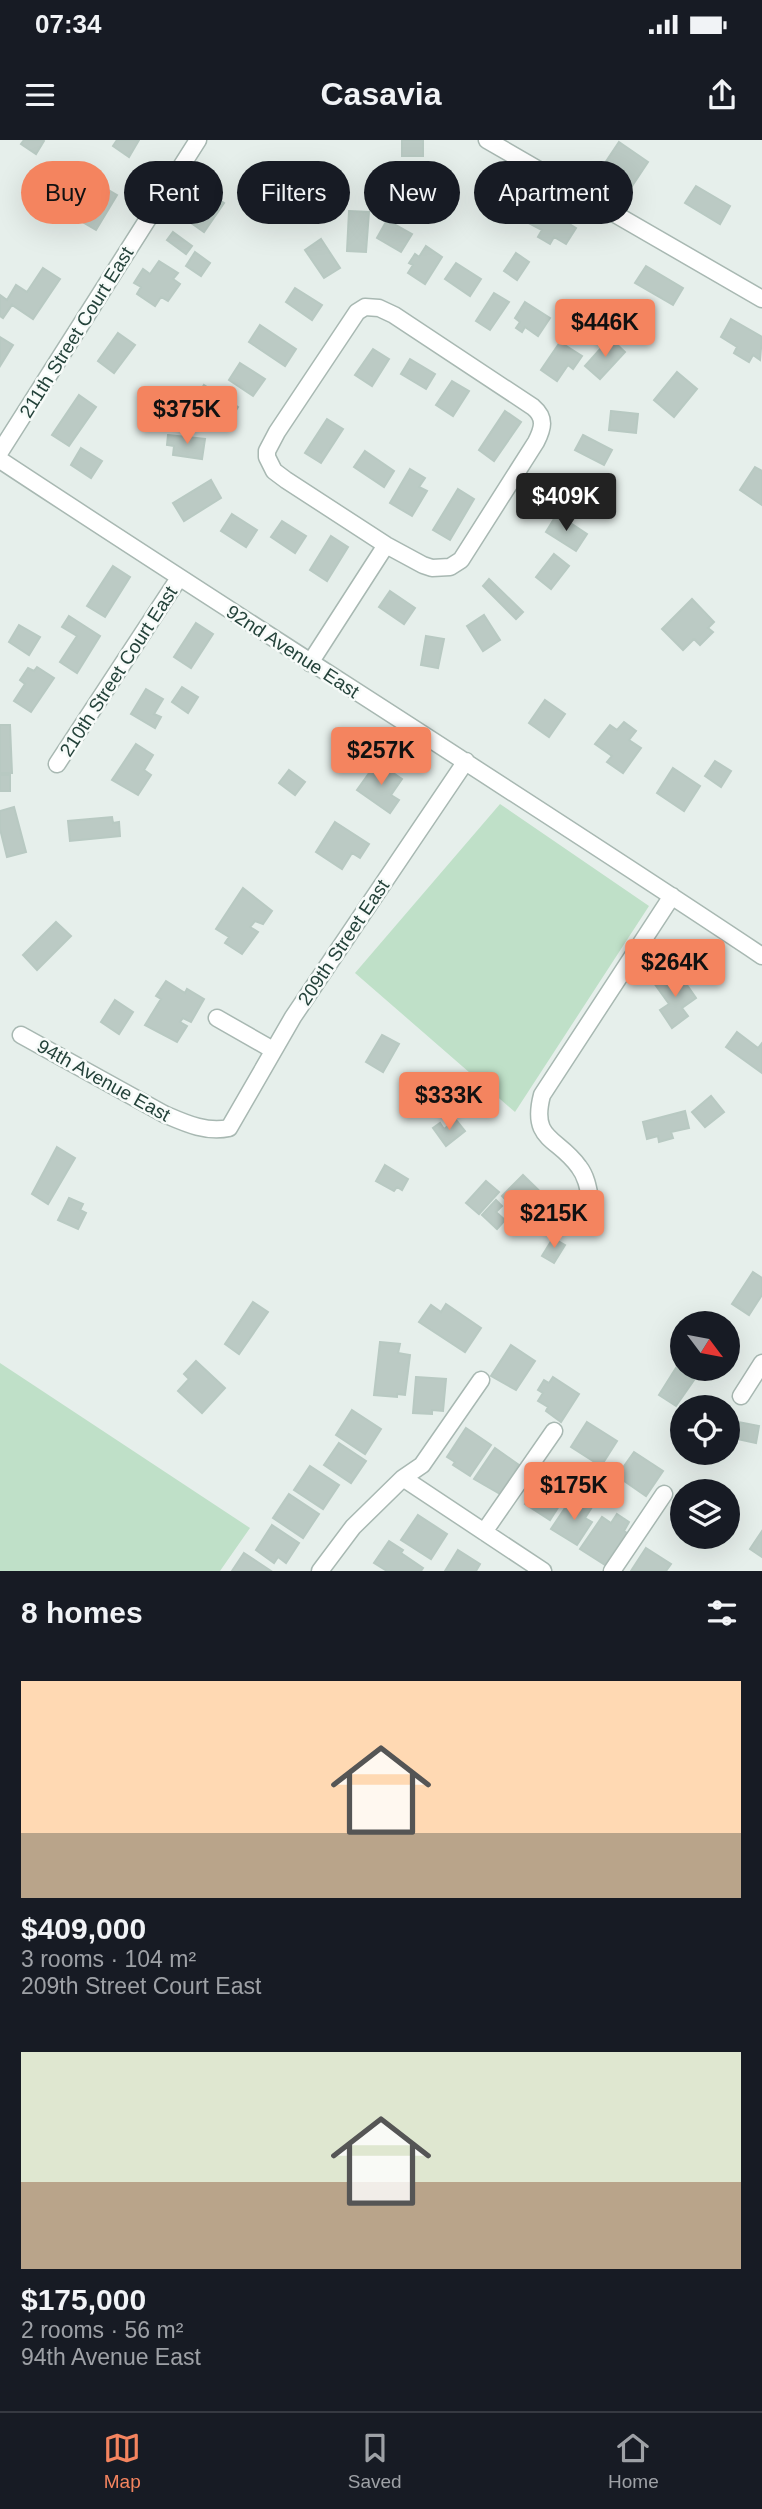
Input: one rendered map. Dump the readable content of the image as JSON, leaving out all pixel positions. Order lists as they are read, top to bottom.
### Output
{
  "streets": {
    "street": [
      "211th Street Court East",
      "92nd Avenue East",
      "210th Street Court East",
      "209th Street East",
      "94th Avenue East"
    ]
  },
  "crossings": [
    ["92nd Avenue East", "210th Street Court East"],
    ["92nd Avenue East", "209th Street East"],
    ["209th Street East", "94th Avenue East"]
  ],
  "north": "bottom right",
  "page": {
    "status": "07:34",
    "header": "Casavia",
    "chip": [
      "Buy",
      "Rent",
      "Filters",
      "New",
      "Apartment"
    ],
    "price": [
      "$446K",
      "$375K",
      "$409K",
      "$257K",
      "$264K",
      "$333K",
      "$215K",
      "$175K"
    ],
    "heading": "8 homes",
    "list": [
      {
        "name": "$409,000",
        "note": "3 rooms · 104 m² · 209th Street Court East"
      },
      {
        "name": "$175,000",
        "note": "2 rooms · 56 m² · 94th Avenue East"
      }
    ],
    "tabs": ["Map", "Saved", "Home"]
  }
}
